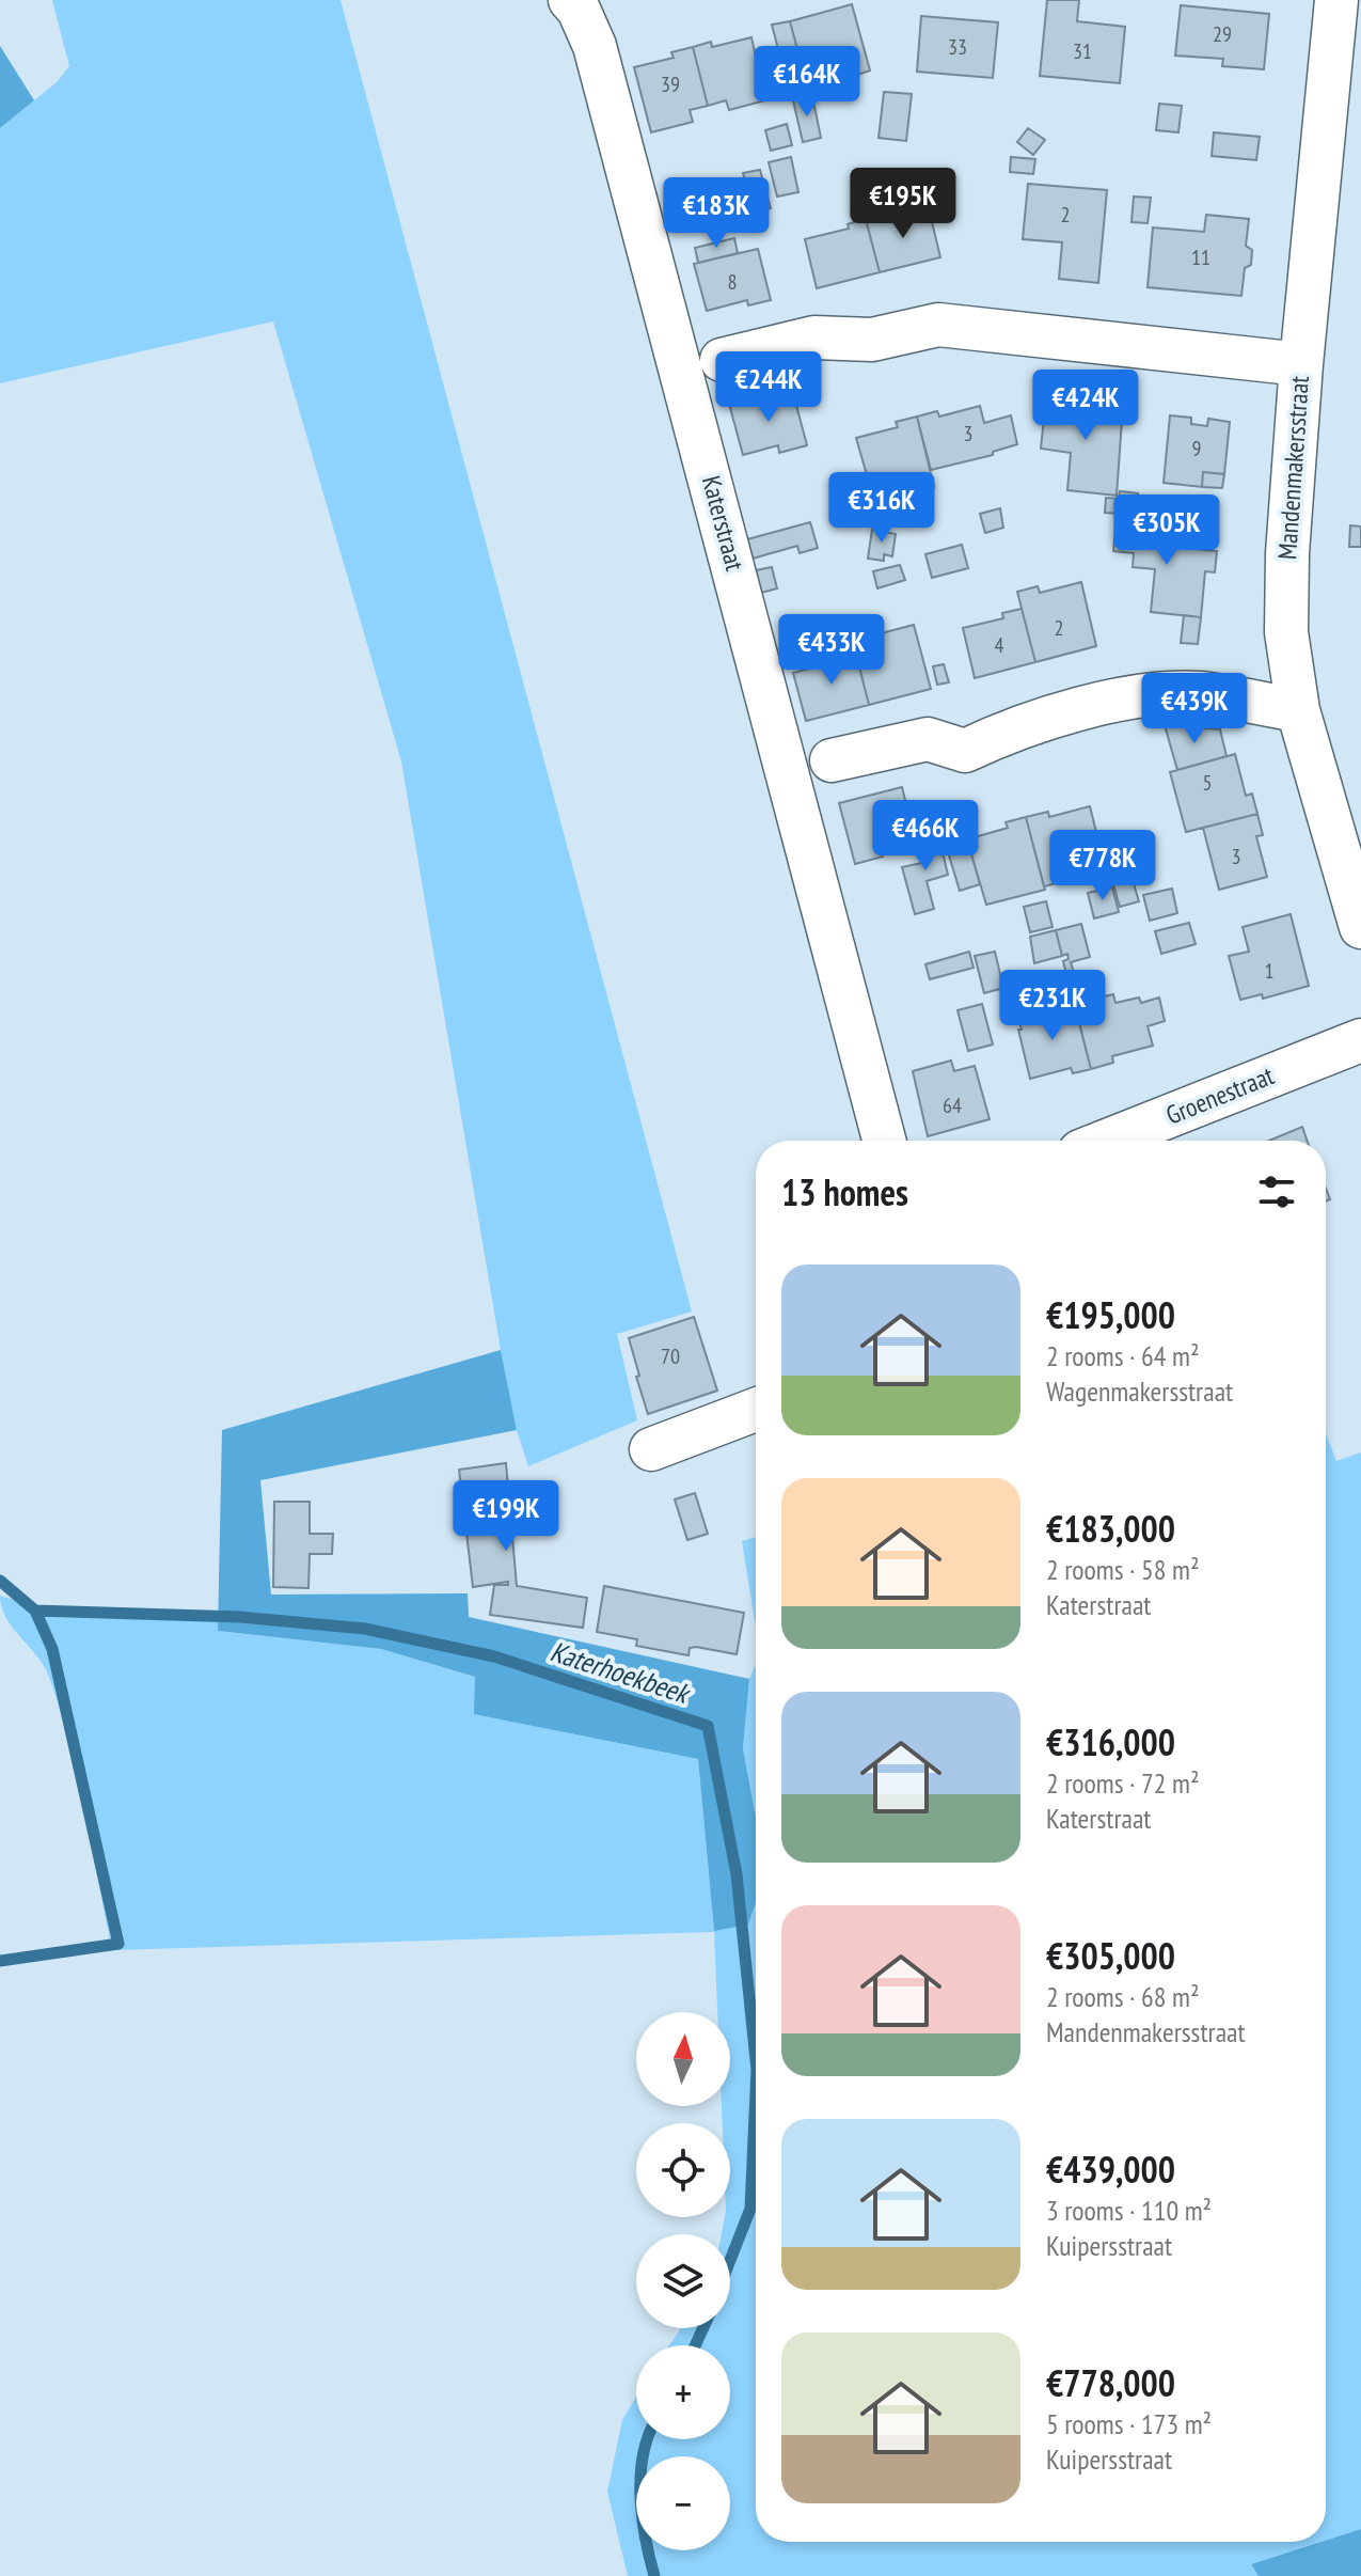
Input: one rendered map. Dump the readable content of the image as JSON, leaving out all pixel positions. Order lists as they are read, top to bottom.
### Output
{
  "streets": {
    "street": ["Mandenmakersstraat", "Katerstraat", "Groenestraat"]
  },
  "water": ["Katerhoekbeek"],
  "house_numbers": [
    "29",
    "33",
    "31",
    "39",
    "2",
    "11",
    "8",
    "3",
    "9",
    "2",
    "4",
    "5",
    "3",
    "1",
    "64",
    "70"
  ],
  "north": "top",
  "page": {
    "price": [
      "€164K",
      "€195K",
      "€183K",
      "€244K",
      "€424K",
      "€316K",
      "€305K",
      "€433K",
      "€439K",
      "€466K",
      "€778K",
      "€231K",
      "€199K"
    ],
    "heading": "13 homes",
    "list": [
      {
        "name": "€195,000",
        "note": "2 rooms · 64 m² · Wagenmakersstraat"
      },
      {
        "name": "€183,000",
        "note": "2 rooms · 58 m² · Katerstraat"
      },
      {
        "name": "€316,000",
        "note": "2 rooms · 72 m² · Katerstraat"
      },
      {
        "name": "€305,000",
        "note": "2 rooms · 68 m² · Mandenmakersstraat"
      },
      {
        "name": "€439,000",
        "note": "3 rooms · 110 m² · Kuipersstraat"
      },
      {
        "name": "€778,000",
        "note": "5 rooms · 173 m² · Kuipersstraat"
      }
    ],
    "map_buttons": ["+", "−"]
  }
}
